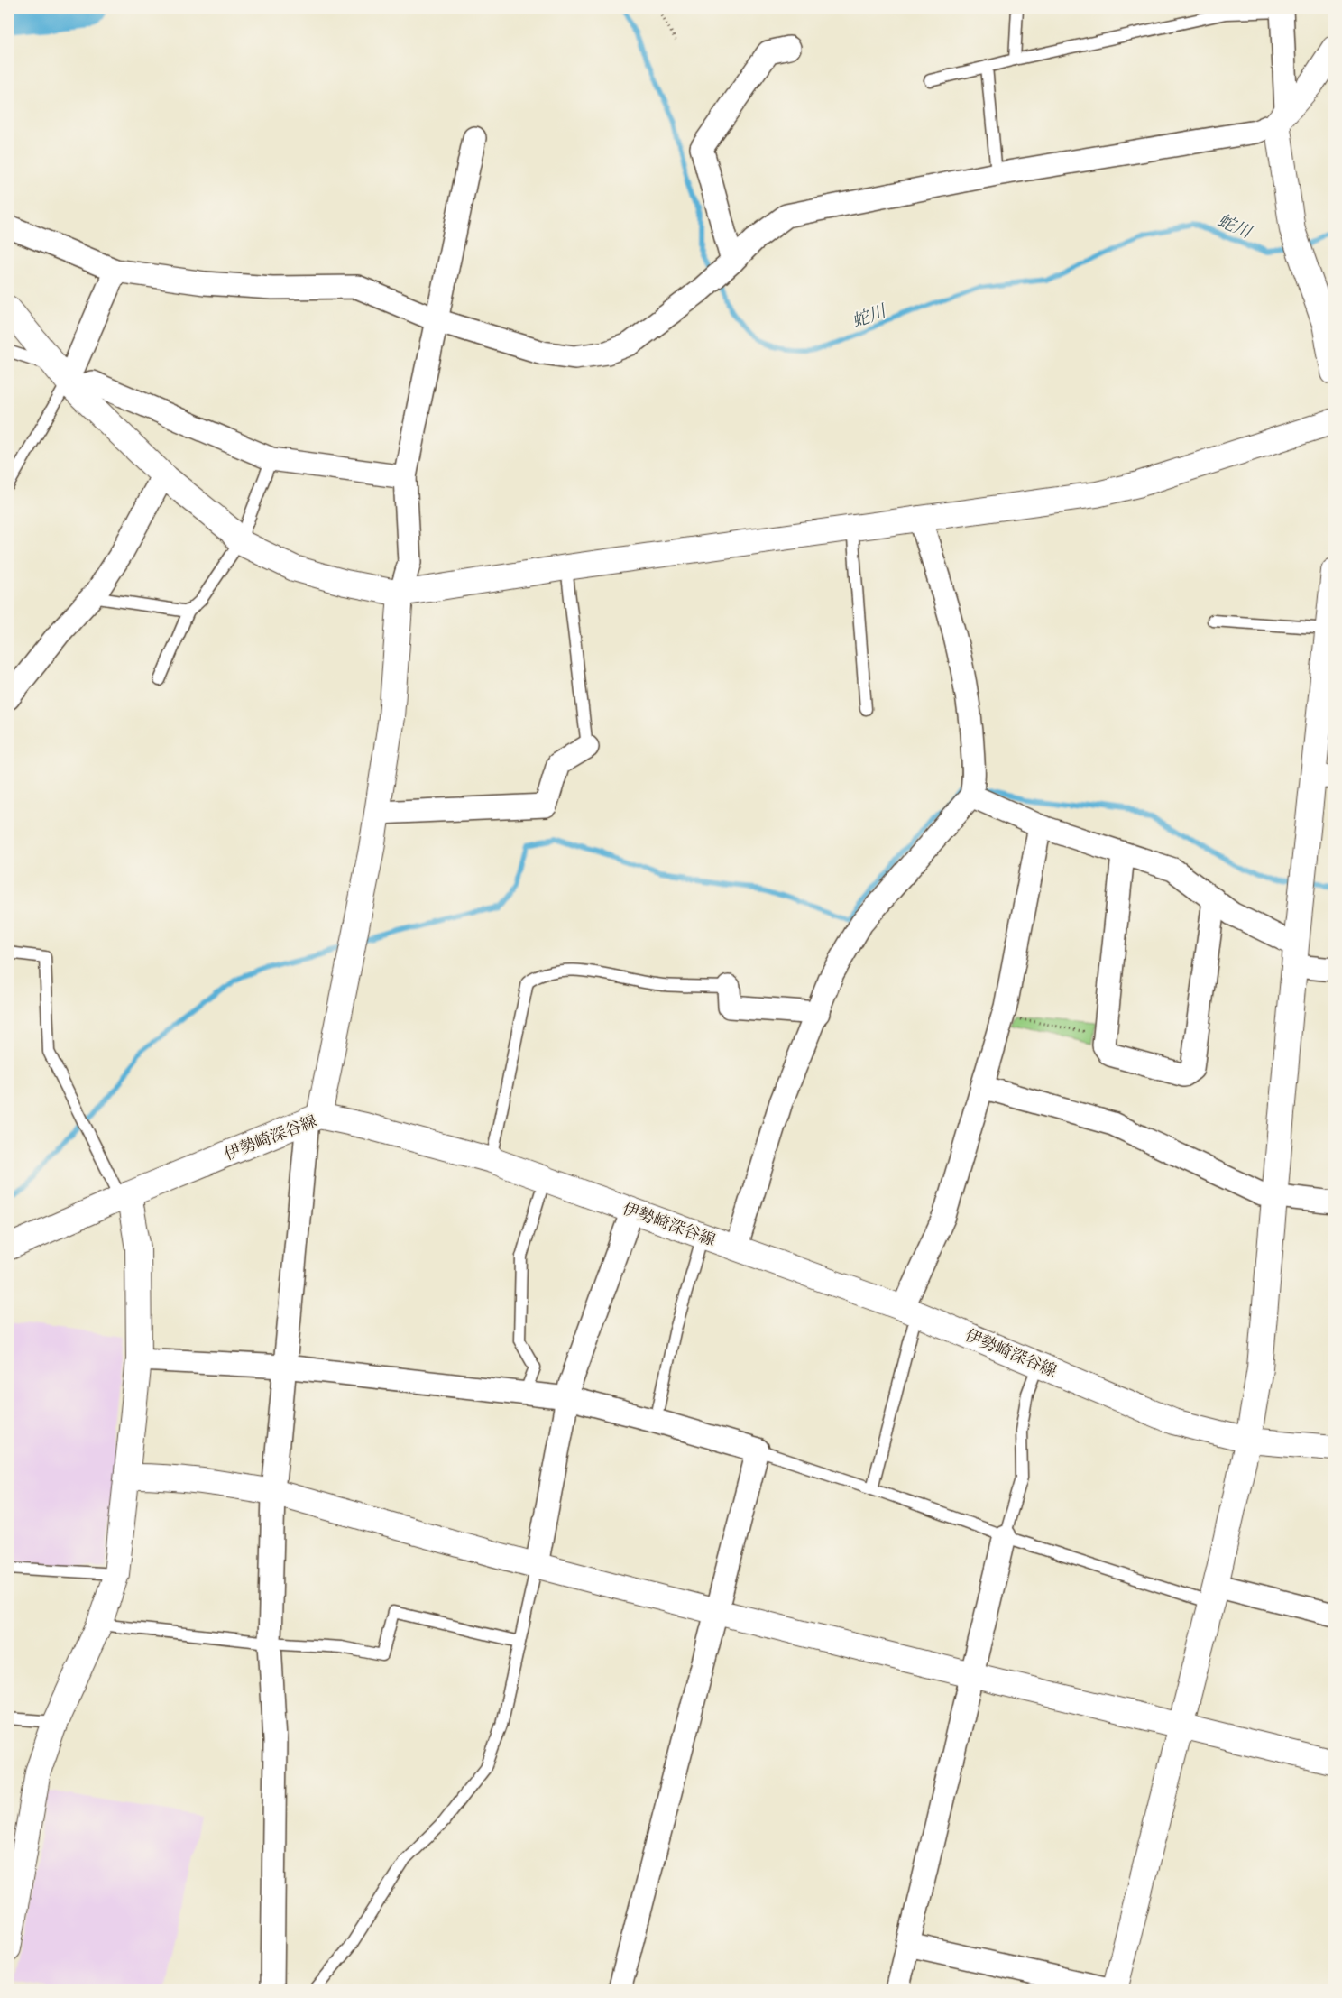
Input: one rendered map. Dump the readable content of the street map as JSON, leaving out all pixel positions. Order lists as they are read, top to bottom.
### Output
{
  "streets": {
    "street": ["伊勢崎深谷線"]
  },
  "water": ["蛇川"]
}
